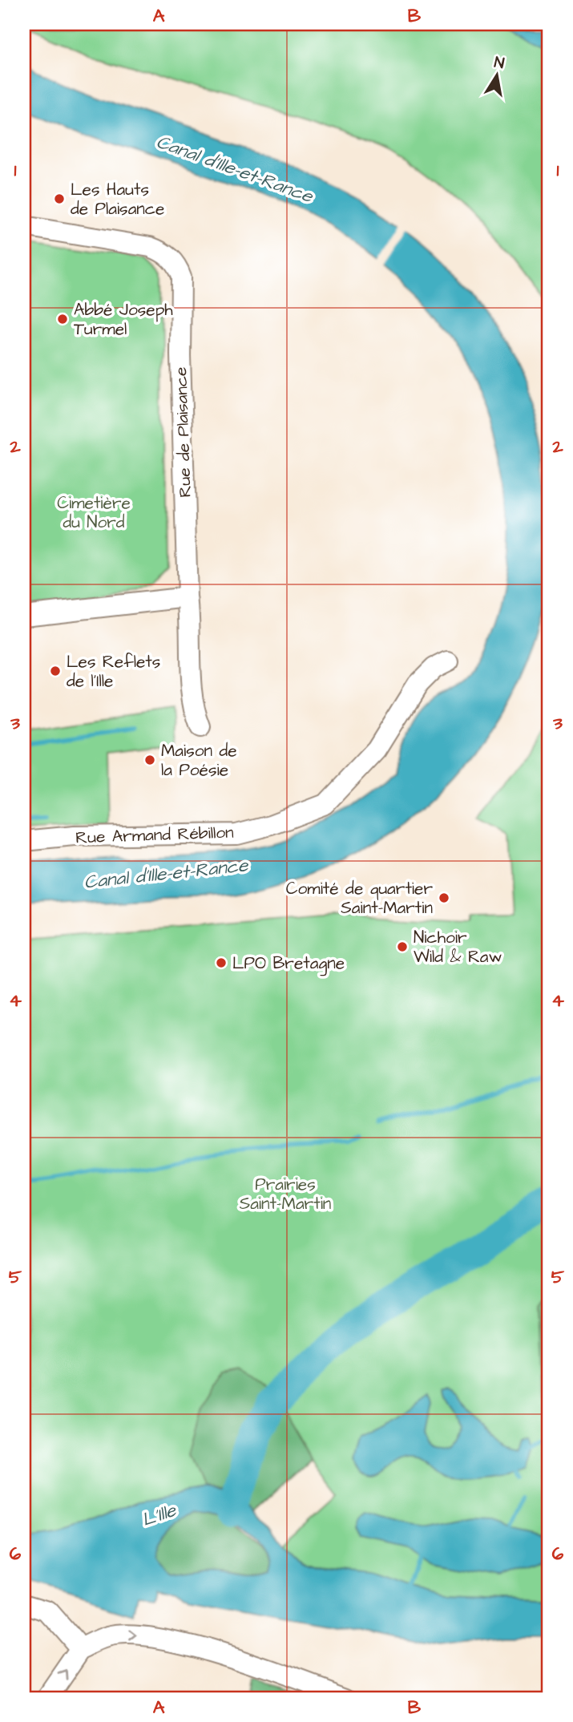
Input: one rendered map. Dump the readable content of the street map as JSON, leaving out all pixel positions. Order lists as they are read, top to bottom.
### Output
{
  "streets": {
    "street": ["Rue de Plaisance", "Rue Armand Rébillon"]
  },
  "water": ["Canal d'Ille-et-Rance", "L'Ille"],
  "parks": ["Cimetière du Nord", "Prairies Saint-Martin"],
  "places": [
    "Les Hauts de Plaisance",
    "Abbé Joseph Turmel",
    "Les Reflets de l'Ille",
    "Maison de la Poésie",
    "Comité de quartier Saint-Martin",
    "Nichoir Wild & Raw",
    "LPO Bretagne"
  ],
  "north": "top",
  "grid": {
    "columns": ["A", "B"],
    "rows": [
      "1",
      "2",
      "3",
      "4",
      "5",
      "6"
    ]
  }
}
